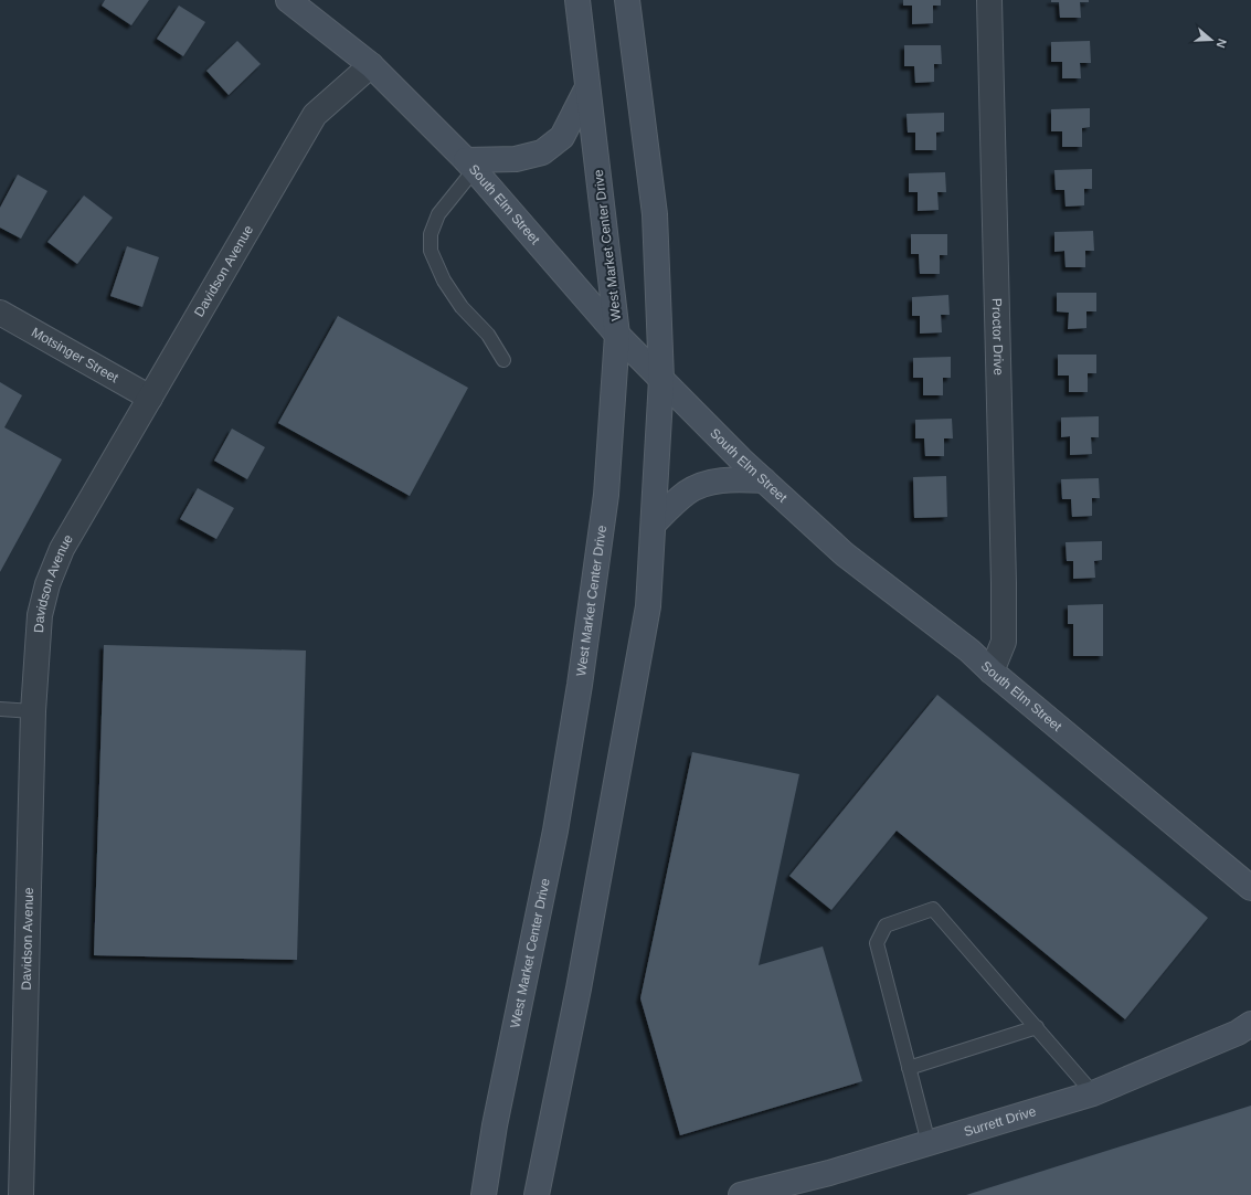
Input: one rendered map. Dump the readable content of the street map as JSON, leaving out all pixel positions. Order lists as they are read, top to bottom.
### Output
{
  "streets": {
    "main road": ["South Elm Street", "West Market Center Drive", "Surrett Drive"],
    "street": ["Davidson Avenue", "Proctor Drive", "Motsinger Street"]
  },
  "crossings": [
    ["South Elm Street", "West Market Center Drive"],
    ["South Elm Street", "Davidson Avenue"],
    ["South Elm Street", "Proctor Drive"],
    ["Davidson Avenue", "Motsinger Street"]
  ],
  "north": "right"
}
